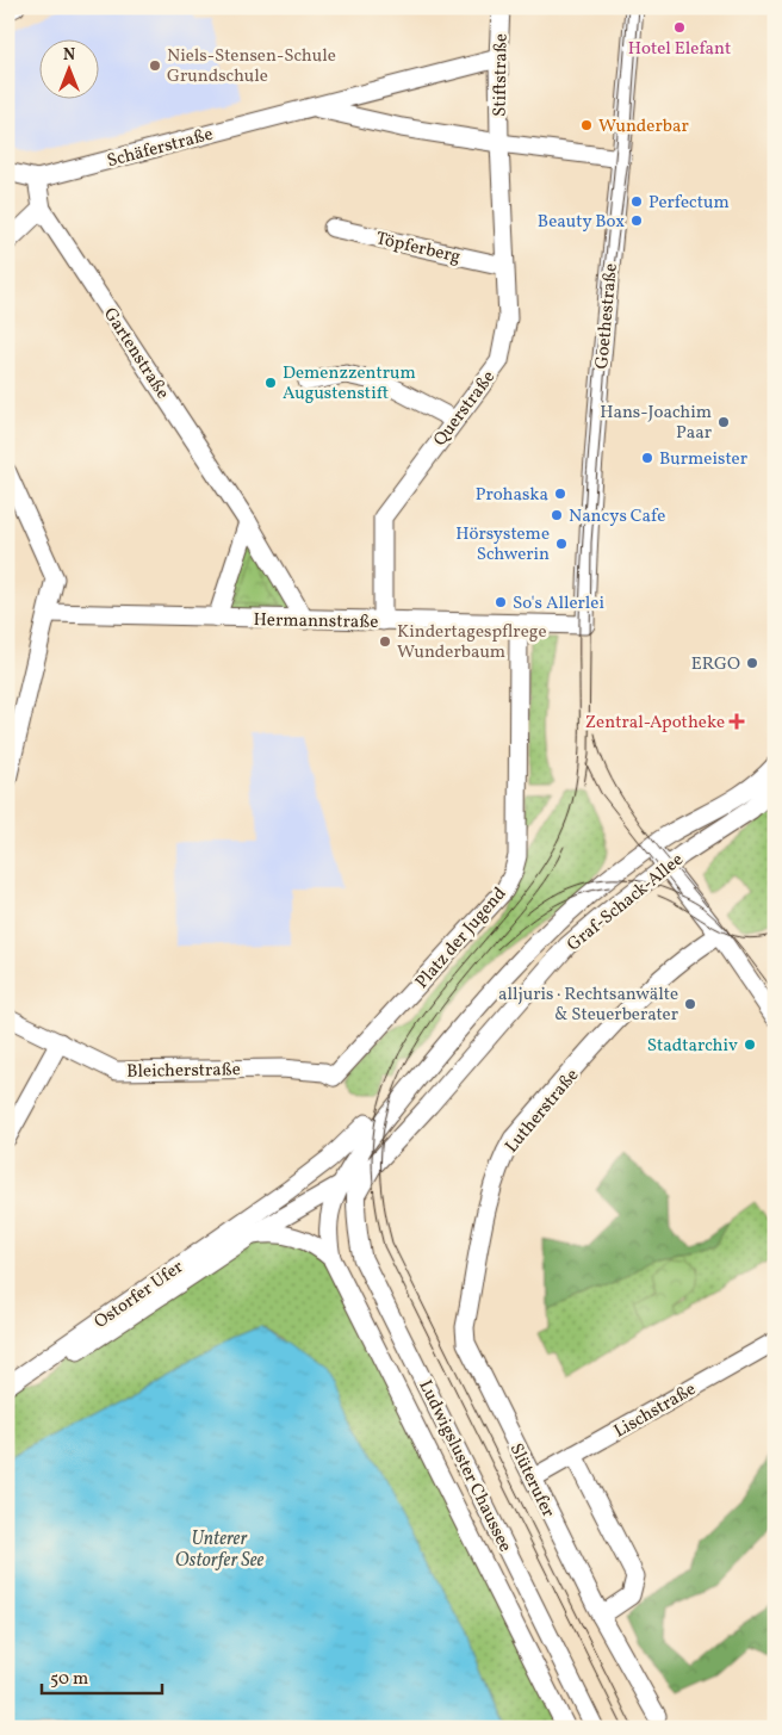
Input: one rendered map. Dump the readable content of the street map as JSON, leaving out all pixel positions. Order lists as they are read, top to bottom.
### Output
{
  "streets": {
    "street": [
      "Stiftstraße",
      "Schäferstraße",
      "Töpferberg",
      "Goethestraße",
      "Gartenstraße",
      "Querstraße",
      "Hermannstraße",
      "Graf-Schack-Allee",
      "Platz der Jugend",
      "Bleicherstraße",
      "Lutherstraße",
      "Ostorfer Ufer",
      "Lischstraße",
      "Ludwigsluster Chaussee",
      "Slüterufer"
    ]
  },
  "crossings": [
    ["Stiftstraße", "Schäferstraße"],
    ["Stiftstraße", "Querstraße"],
    ["Schäferstraße", "Goethestraße"],
    ["Schäferstraße", "Gartenstraße"],
    ["Schäferstraße", "Querstraße"],
    ["Töpferberg", "Querstraße"],
    ["Goethestraße", "Hermannstraße"],
    ["Gartenstraße", "Hermannstraße"],
    ["Querstraße", "Hermannstraße"],
    ["Hermannstraße", "Platz der Jugend"],
    ["Graf-Schack-Allee", "Ostorfer Ufer"],
    ["Platz der Jugend", "Bleicherstraße"],
    ["Lutherstraße", "Slüterufer"],
    ["Ostorfer Ufer", "Ludwigsluster Chaussee"],
    ["Lischstraße", "Slüterufer"]
  ],
  "water": ["Unterer Ostorfer See"],
  "places": {
    "other": [
      "Hotel Elefant",
      "Niels-Stensen-Schule Grundschule",
      "Wunderbar",
      "Perfectum",
      "Beauty Box",
      "Demenzzentrum Augustenstift",
      "Hans-Joachim Paar",
      "Burmeister",
      "Prohaska",
      "Nancys Cafe",
      "Hörsysteme Schwerin",
      "So's Allerlei",
      "Kindertagespflrege Wunderbaum",
      "ERGO",
      "alljuris · Rechtsanwälte & Steuerberater",
      "Stadtarchiv"
    ],
    "health": ["Zentral-Apotheke"]
  },
  "scale_bar": "50 m",
  "north": "top"
}
